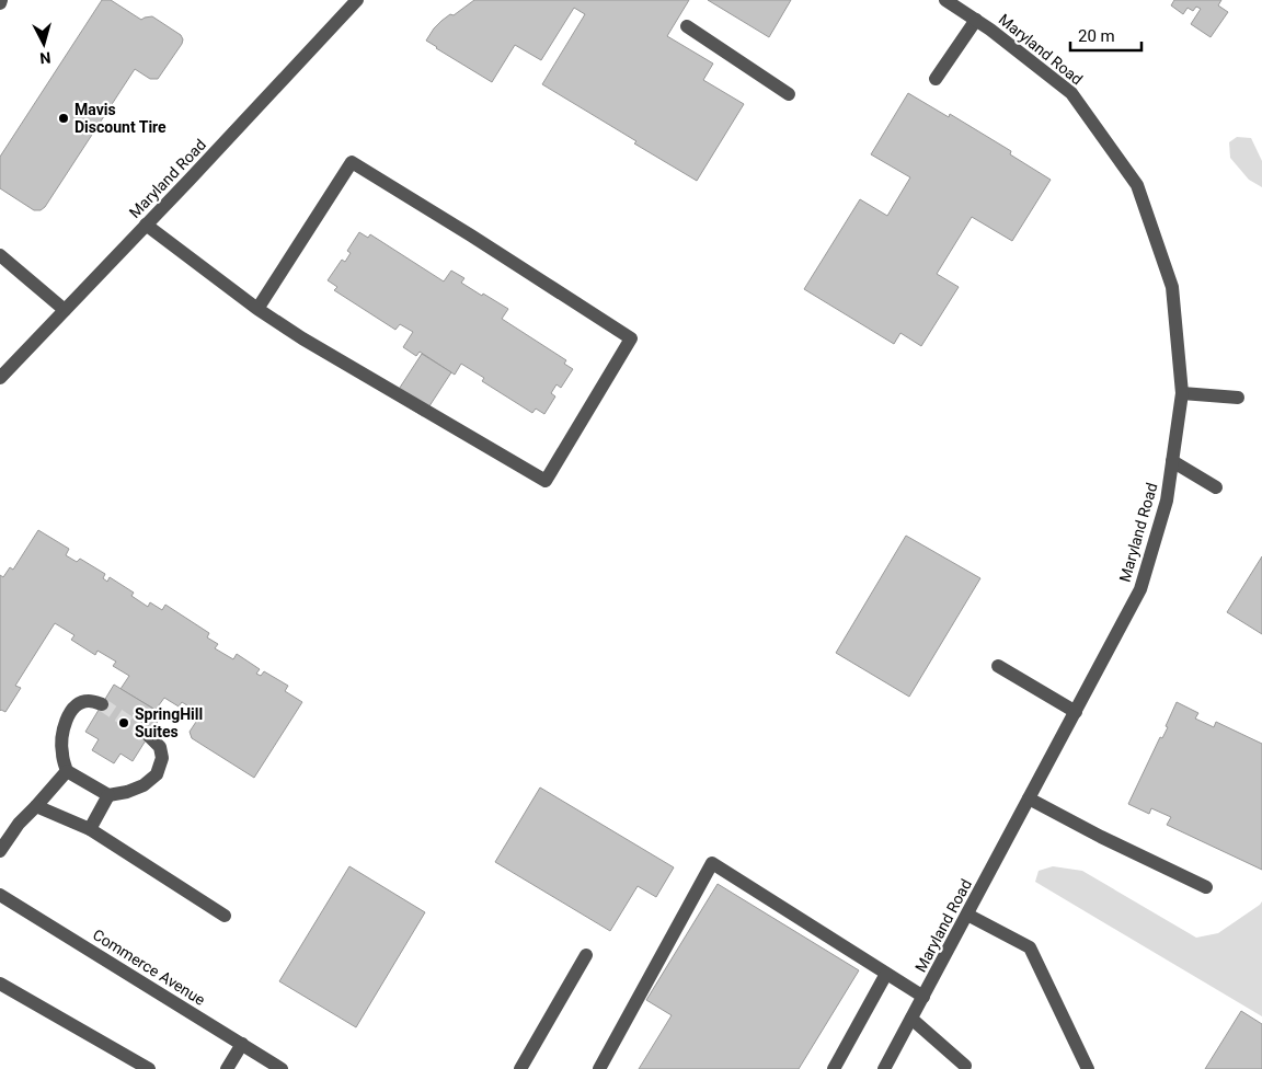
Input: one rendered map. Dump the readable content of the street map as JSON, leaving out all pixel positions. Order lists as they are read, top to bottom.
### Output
{
  "streets": {
    "street": ["Maryland Road", "Commerce Avenue"]
  },
  "places": ["Mavis Discount Tire", "SpringHill Suites"],
  "scale_bar": "20 m",
  "north": "bottom"
}
